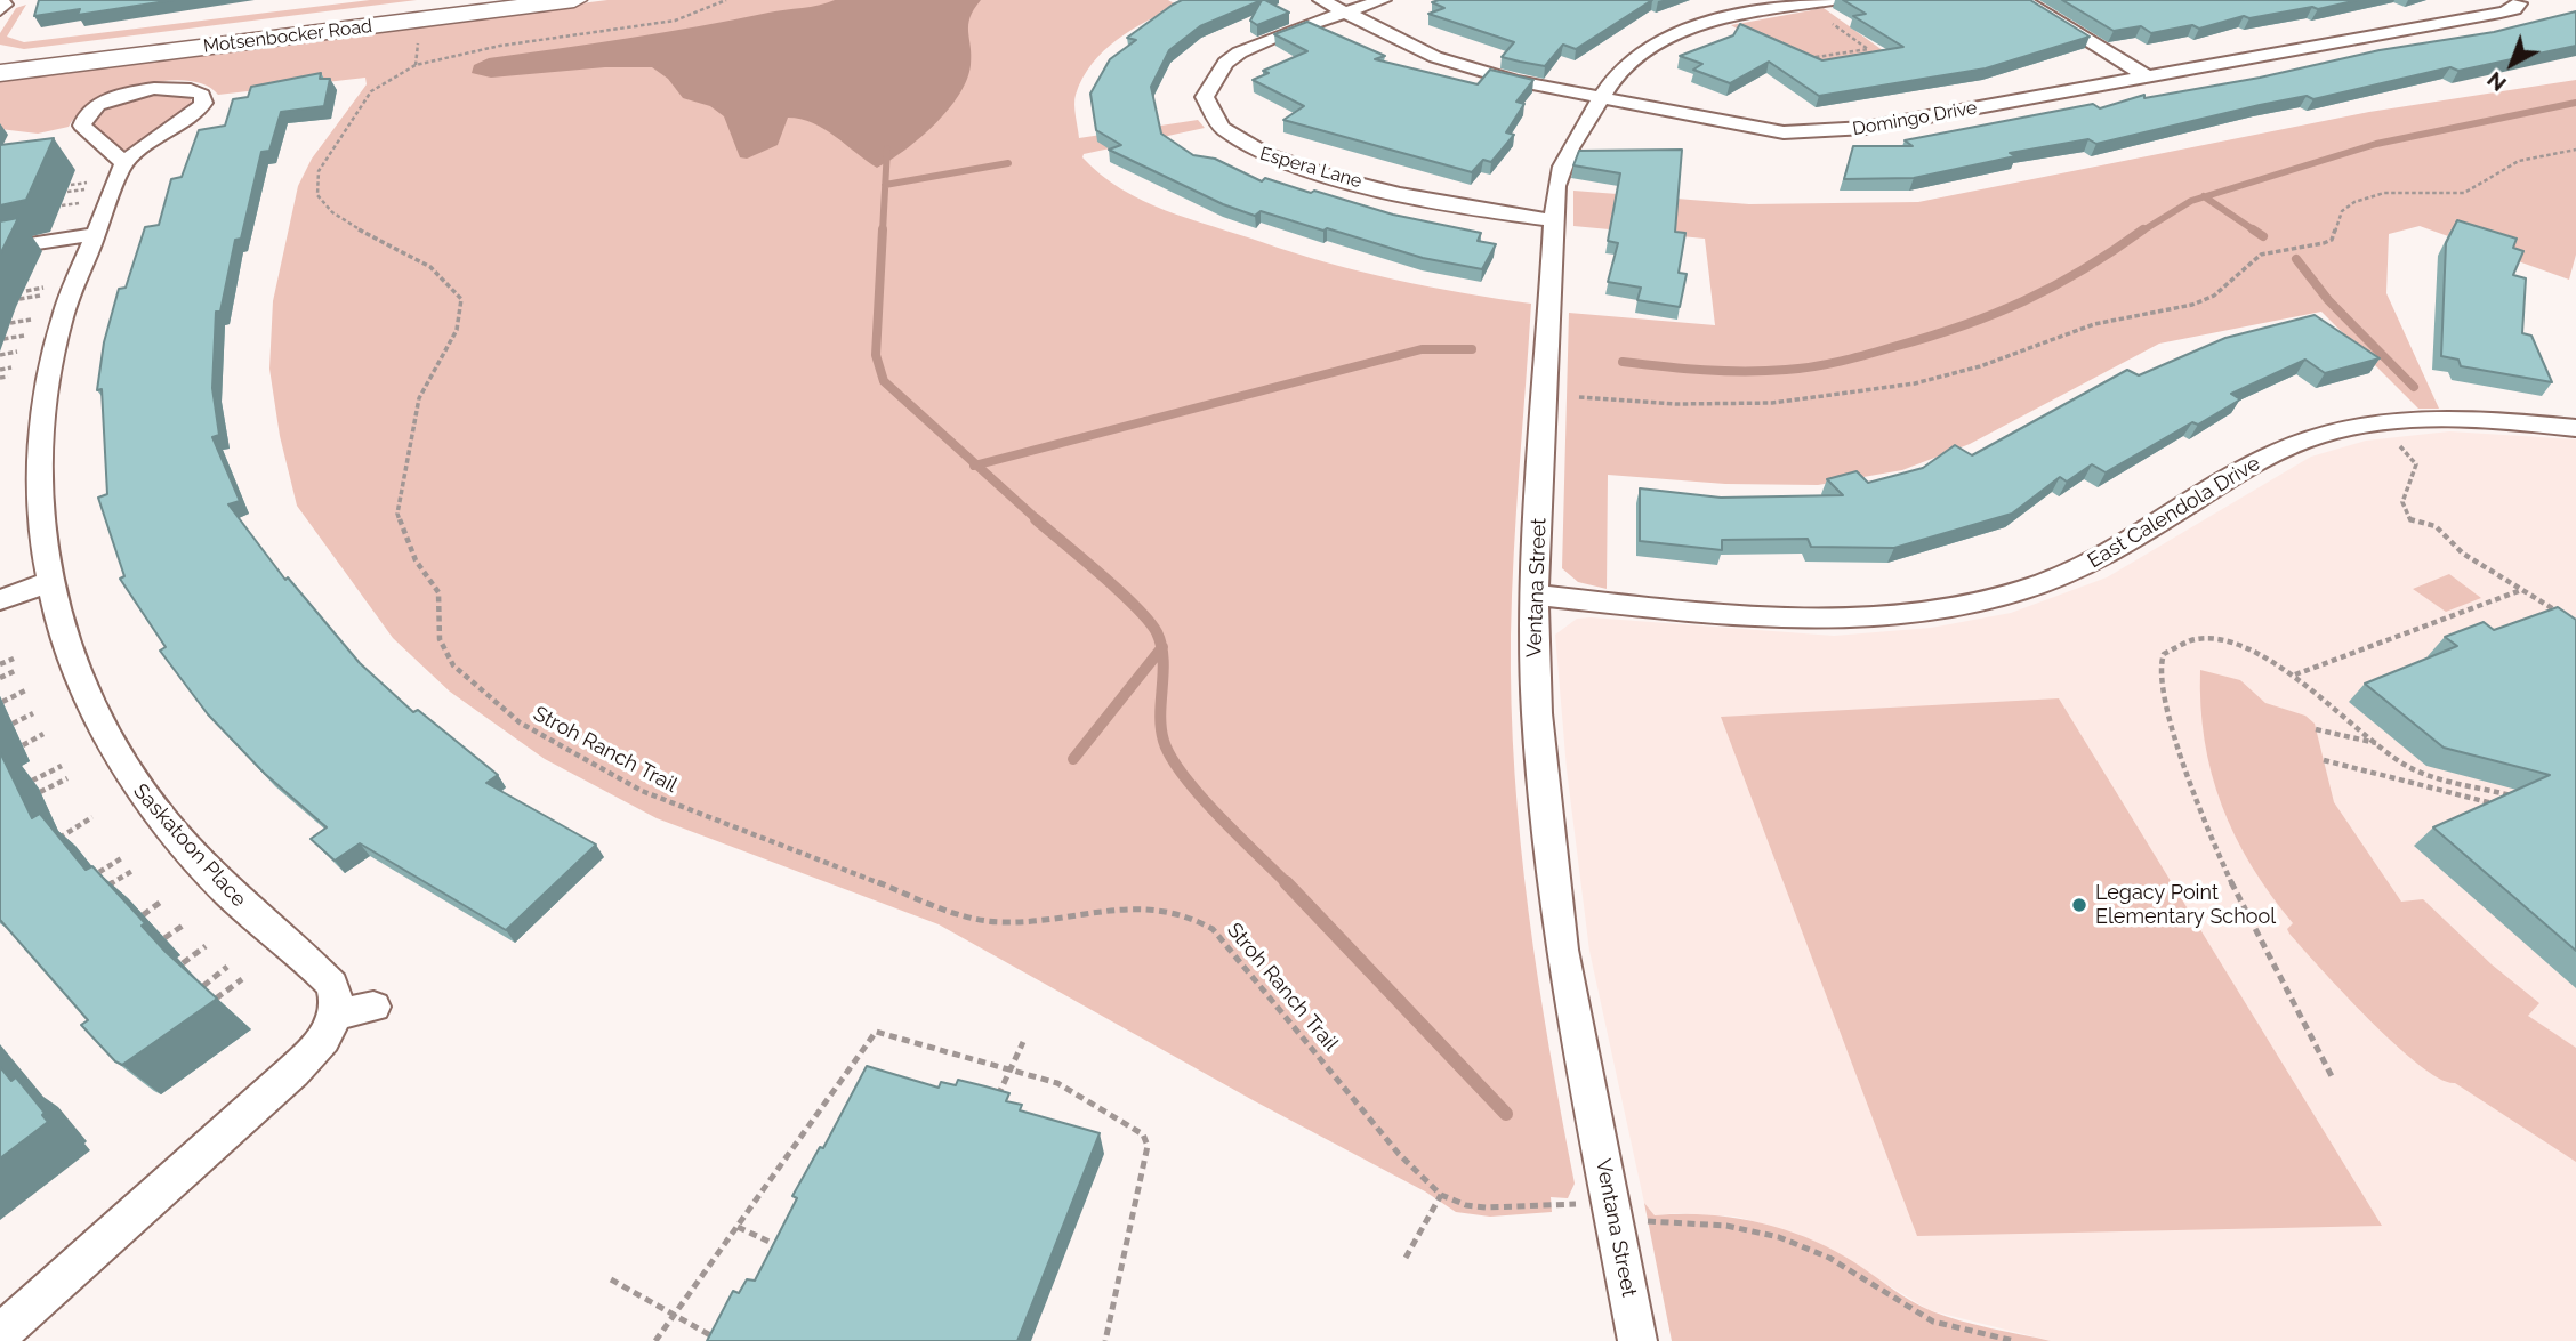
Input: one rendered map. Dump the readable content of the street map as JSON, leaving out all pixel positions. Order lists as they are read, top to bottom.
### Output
{
  "streets": {
    "main road": ["Motsenbocker Road"],
    "street": [
      "Domingo Drive",
      "Espera Lane",
      "East Calendola Drive",
      "Ventana Street",
      "Saskatoon Place"
    ],
    "path": ["Stroh Ranch Trail"]
  },
  "crossings": [
    ["Domingo Drive", "Espera Lane"],
    ["Domingo Drive", "Ventana Street"],
    ["Espera Lane", "Ventana Street"],
    ["East Calendola Drive", "Ventana Street"]
  ],
  "places": ["Legacy Point Elementary School"],
  "north": "bottom left"
}
